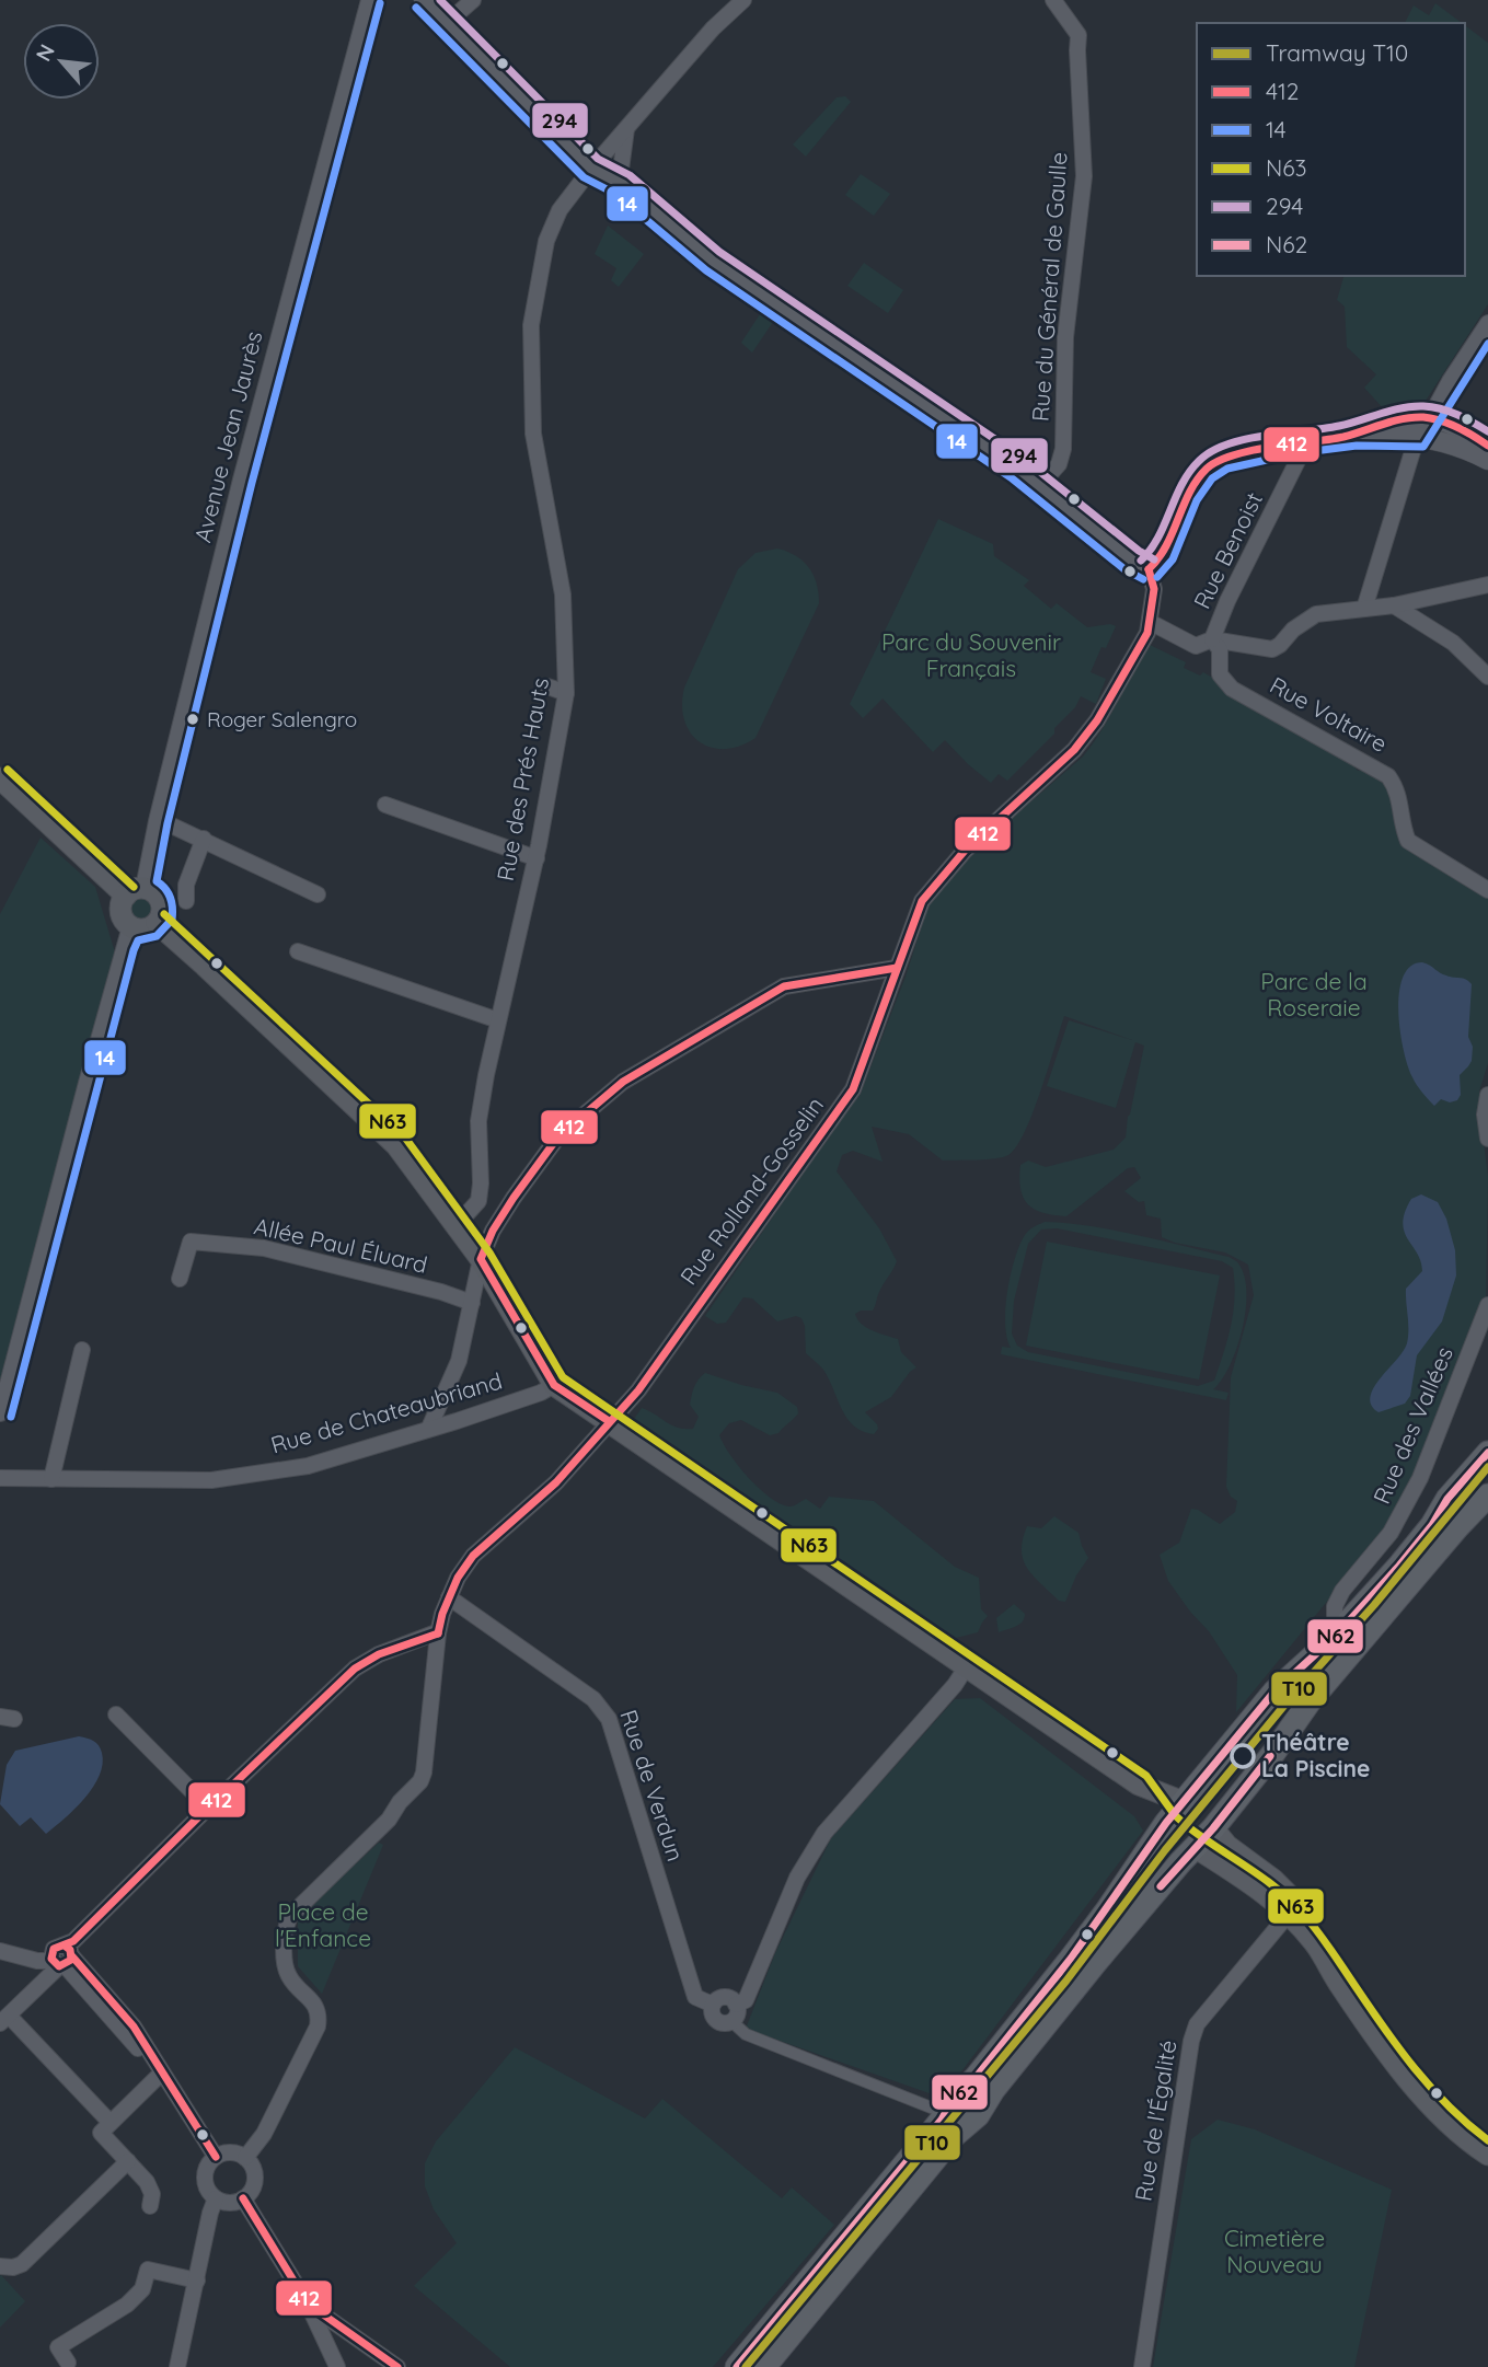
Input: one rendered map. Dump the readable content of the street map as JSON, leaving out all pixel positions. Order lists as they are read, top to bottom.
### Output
{
  "streets": {
    "street": [
      "Rue du Général de Gaulle",
      "Avenue Jean Jaurès",
      "Rue Benoist",
      "Rue Voltaire",
      "Rue des Prés Hauts",
      "Rue Rolland-Gosselin",
      "Allée Paul Éluard",
      "Rue de Chateaubriand",
      "Rue des Vallées",
      "Rue de Verdun",
      "Rue de l'Égalité"
    ]
  },
  "crossings": [
    ["Rue Benoist", "Rue Voltaire"],
    ["Rue Rolland-Gosselin", "Rue de Verdun"]
  ],
  "parks": [
    "Parc du Souvenir Français",
    "Parc de la Roseraie",
    "Place de l'Enfance",
    "Cimetière Nouveau"
  ],
  "places": ["Roger Salengro", "Théâtre La Piscine"],
  "lines": [
    "transit line 294",
    "transit line 14",
    "transit line 412",
    "transit line N63",
    "transit line N62",
    "tram line T10"
  ],
  "legend": [
    "Tramway T10",
    "412",
    "14",
    "N63",
    "294",
    "N62"
  ],
  "north": "top left"
}
